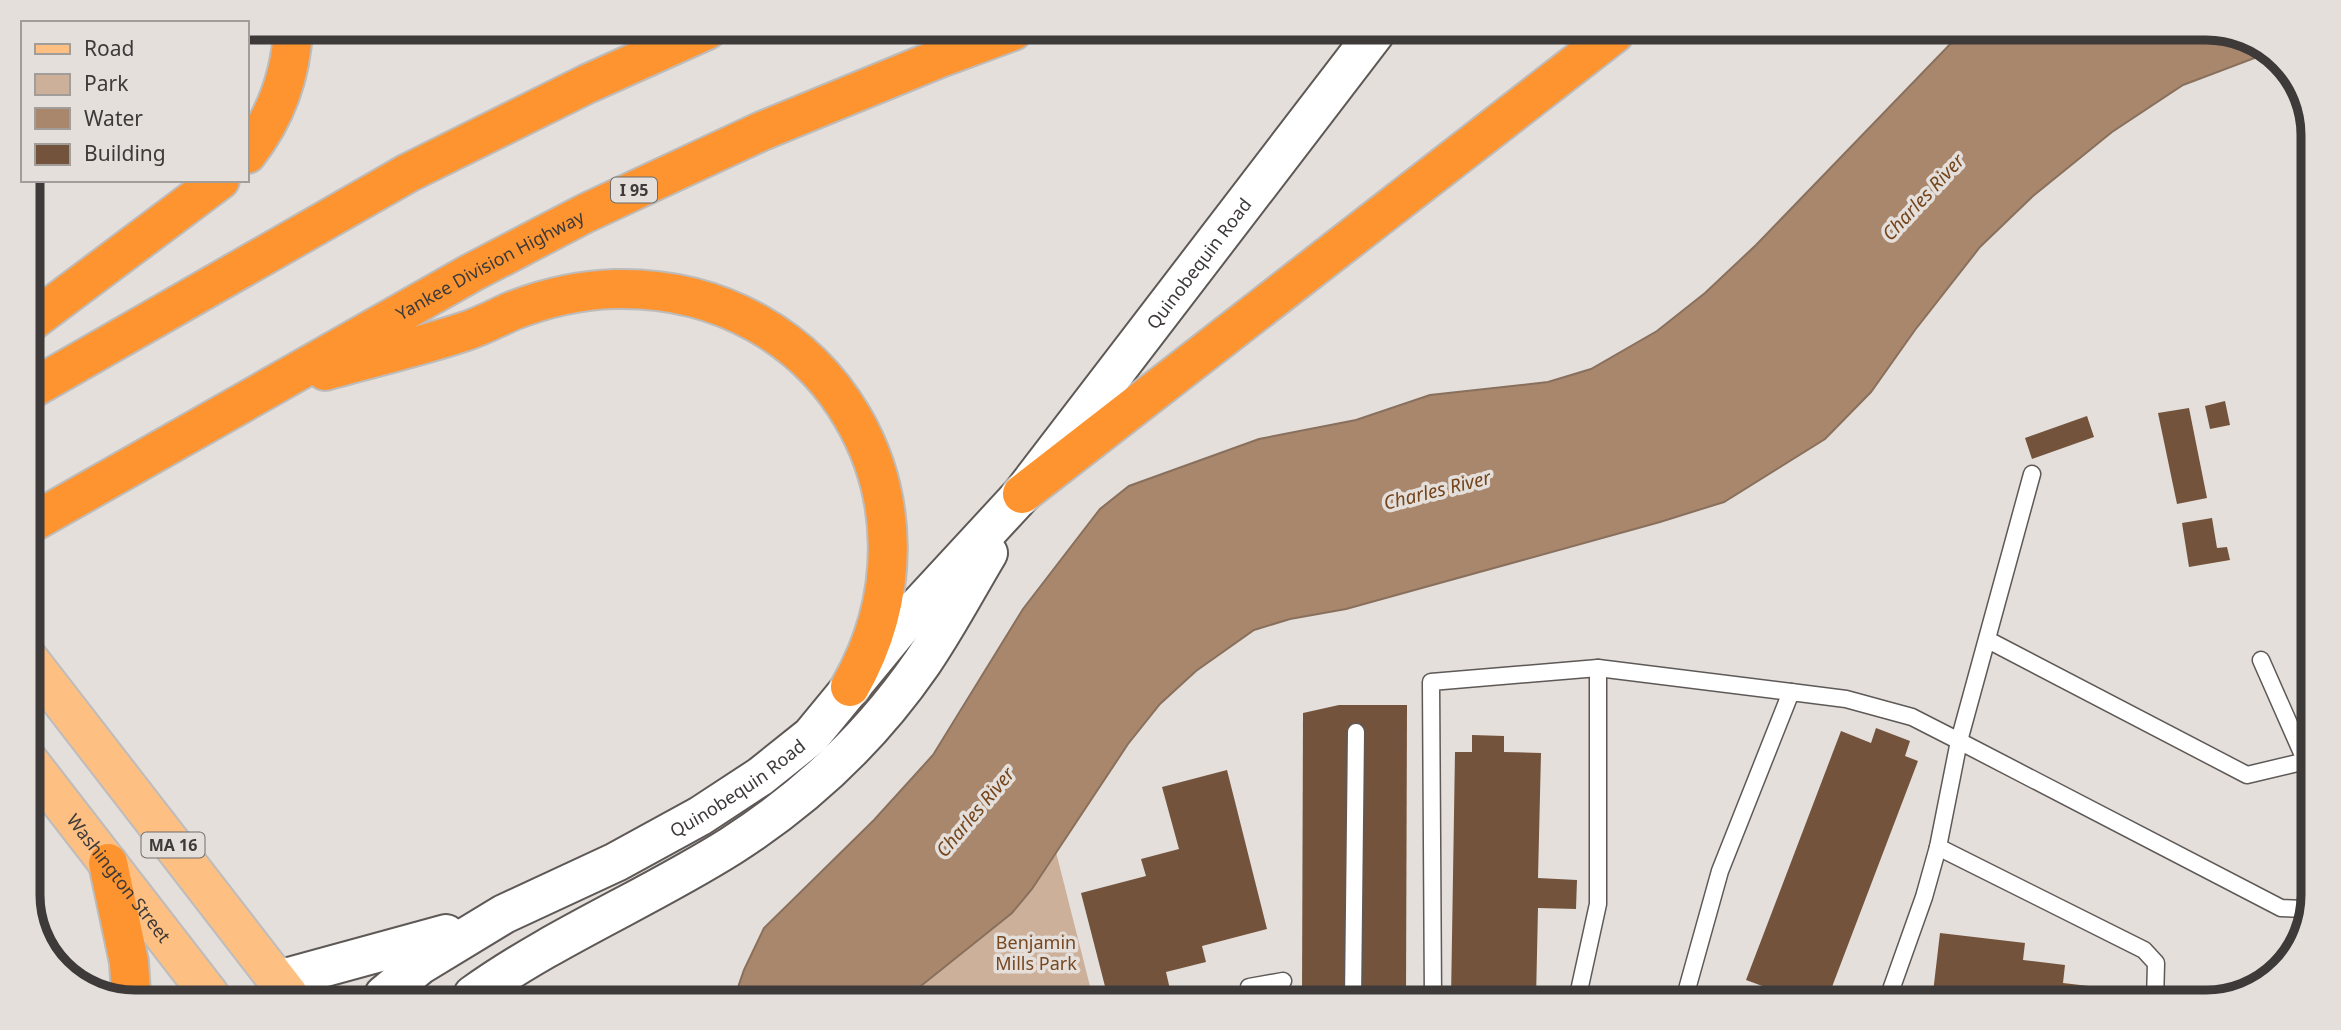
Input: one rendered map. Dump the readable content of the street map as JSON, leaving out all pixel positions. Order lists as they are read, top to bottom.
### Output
{
  "streets": {
    "highway": ["I 95", "Yankee Division Highway"],
    "main road": ["Quinobequin Road", "MA 16", "Washington Street"]
  },
  "water": ["Charles River"],
  "parks": ["Benjamin Mills Park"],
  "legend": [
    "Road",
    "Park",
    "Water",
    "Building"
  ]
}
